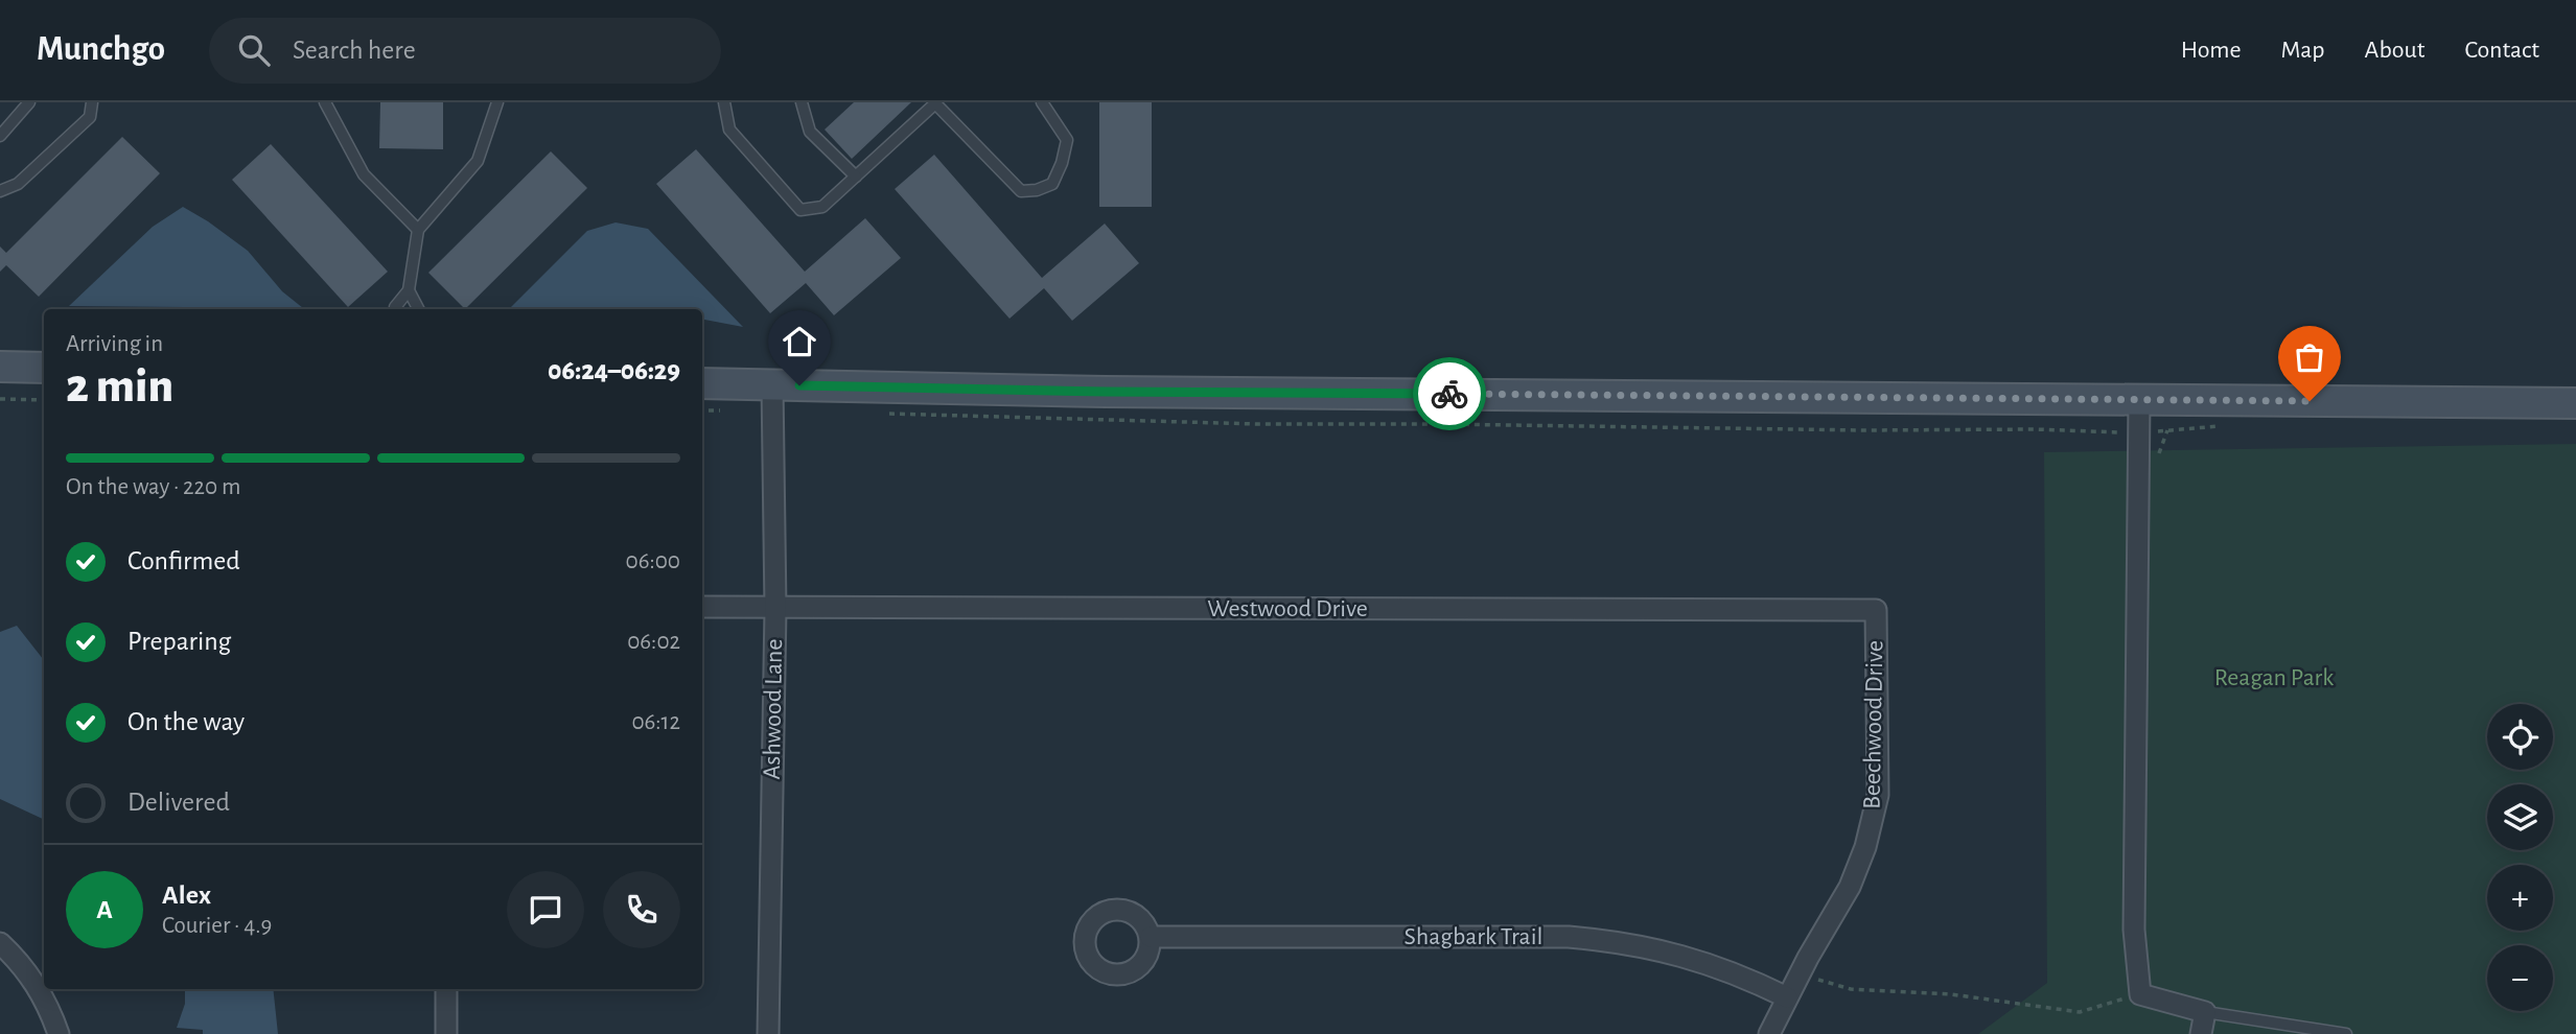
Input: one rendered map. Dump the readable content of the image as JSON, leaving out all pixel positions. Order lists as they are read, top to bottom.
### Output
{
  "streets": {
    "street": [
      "Westwood Drive",
      "Ashwood Lane",
      "Beechwood Drive",
      "Shagbark Trail"
    ]
  },
  "crossings": [
    ["Westwood Drive", "Ashwood Lane"],
    ["Westwood Drive", "Beechwood Drive"],
    ["Beechwood Drive", "Shagbark Trail"]
  ],
  "parks": ["Reagan Park"],
  "page": {
    "header": "Munchgo",
    "search": "Search here",
    "nav": [
      "Home",
      "Map",
      "About",
      "Contact"
    ],
    "heading": ["2 min", "Arriving in", "06:24–06:29"],
    "panel": ["Alex", "Courier · 4.9"],
    "bar": "On the way · 220 m",
    "list": [
      ["Confirmed", "06:00"],
      ["Preparing", "06:02"],
      ["On the way", "06:12"],
      "Delivered"
    ],
    "map_buttons": ["+", "−"],
    "round": "A"
  }
}
